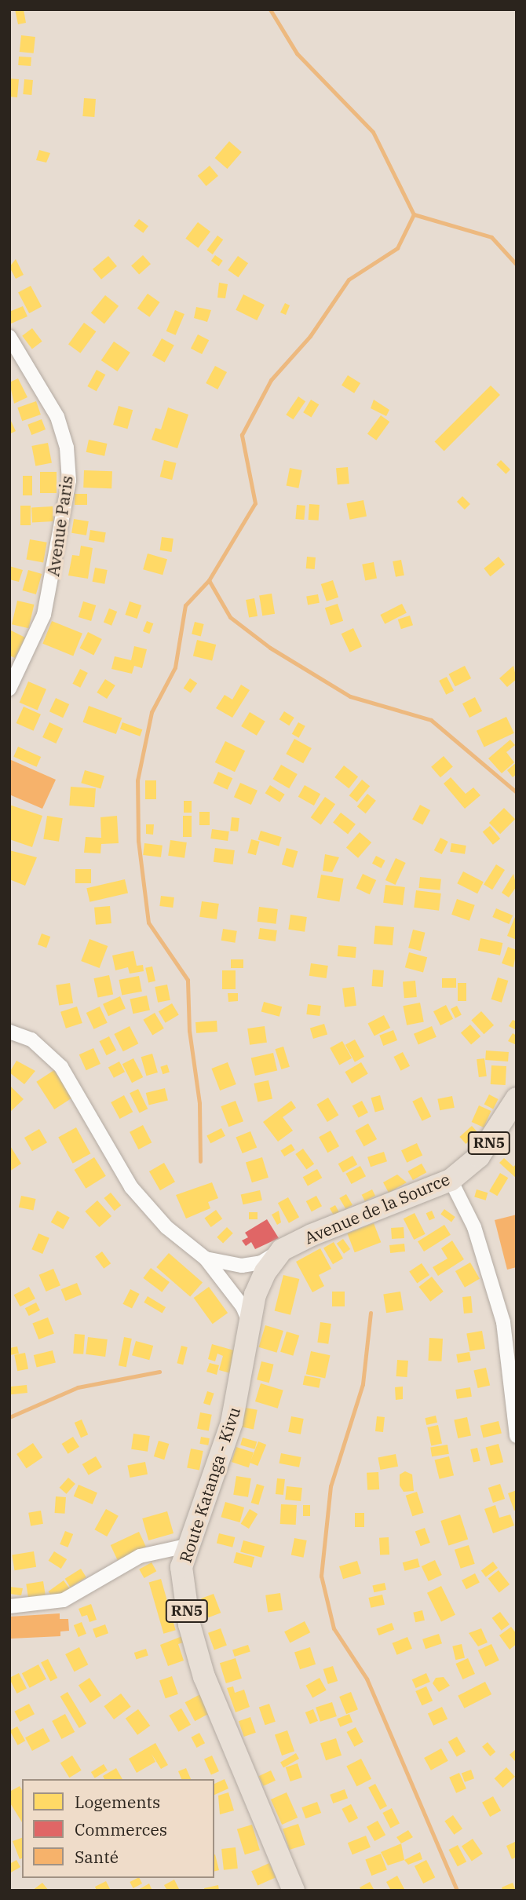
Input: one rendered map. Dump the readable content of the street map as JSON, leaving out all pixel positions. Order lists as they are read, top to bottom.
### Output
{
  "streets": {
    "highway": ["RN5", "Avenue de la Source", "Route Katanga - Kivu"],
    "street": ["Avenue Paris"]
  },
  "crossings": [
    ["Avenue de la Source", "Route Katanga - Kivu"]
  ],
  "legend": ["Logements", "Commerces", "Santé"]
}
